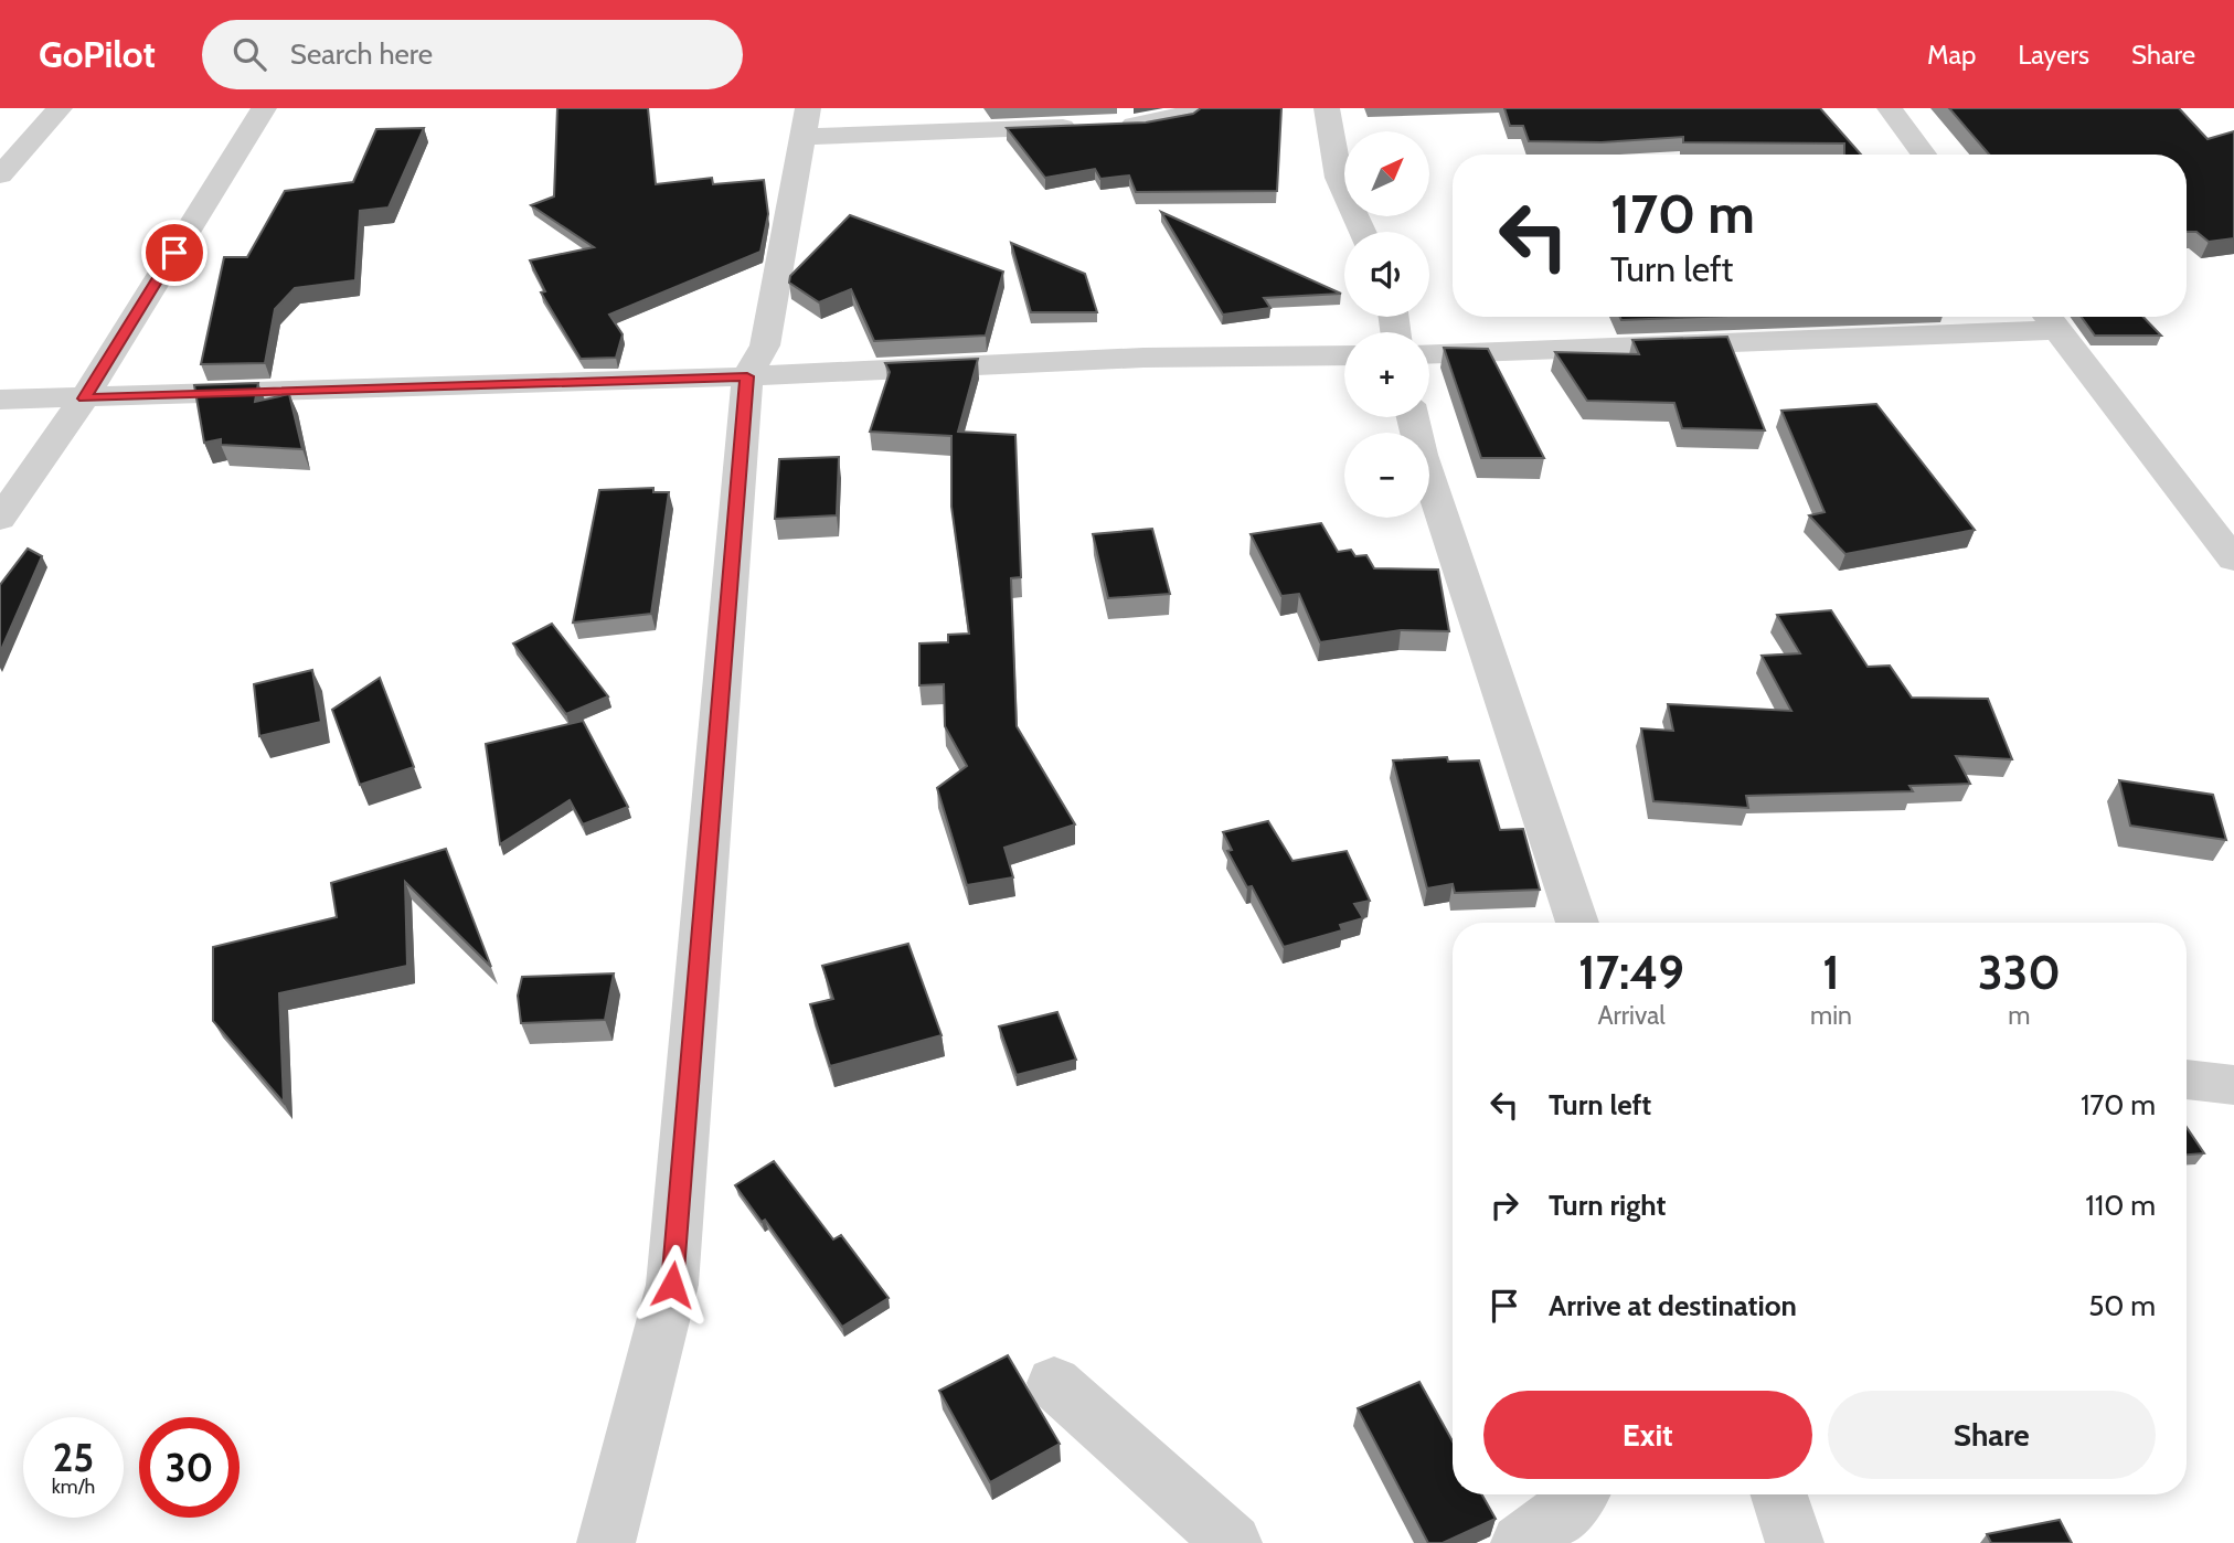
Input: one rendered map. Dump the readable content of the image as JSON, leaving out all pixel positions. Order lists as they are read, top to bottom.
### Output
{
  "north": "top right",
  "page": {
    "header": "GoPilot",
    "search": "Search here",
    "nav": ["Map", "Layers", "Share"],
    "map_buttons": ["+", "−"],
    "turn": ["170 m", "Turn left"],
    "eta": [
      "17:49",
      "Arrival",
      "1",
      "min",
      "330",
      "m"
    ],
    "list": [
      {
        "name": "Turn left",
        "value": "170 m"
      },
      {
        "name": "Turn right",
        "value": "110 m"
      },
      {
        "name": "Arrive at destination",
        "value": "50 m"
      }
    ],
    "buttons": ["Exit", "Share"],
    "speed": "25 km/h",
    "limit": "30"
  }
}
